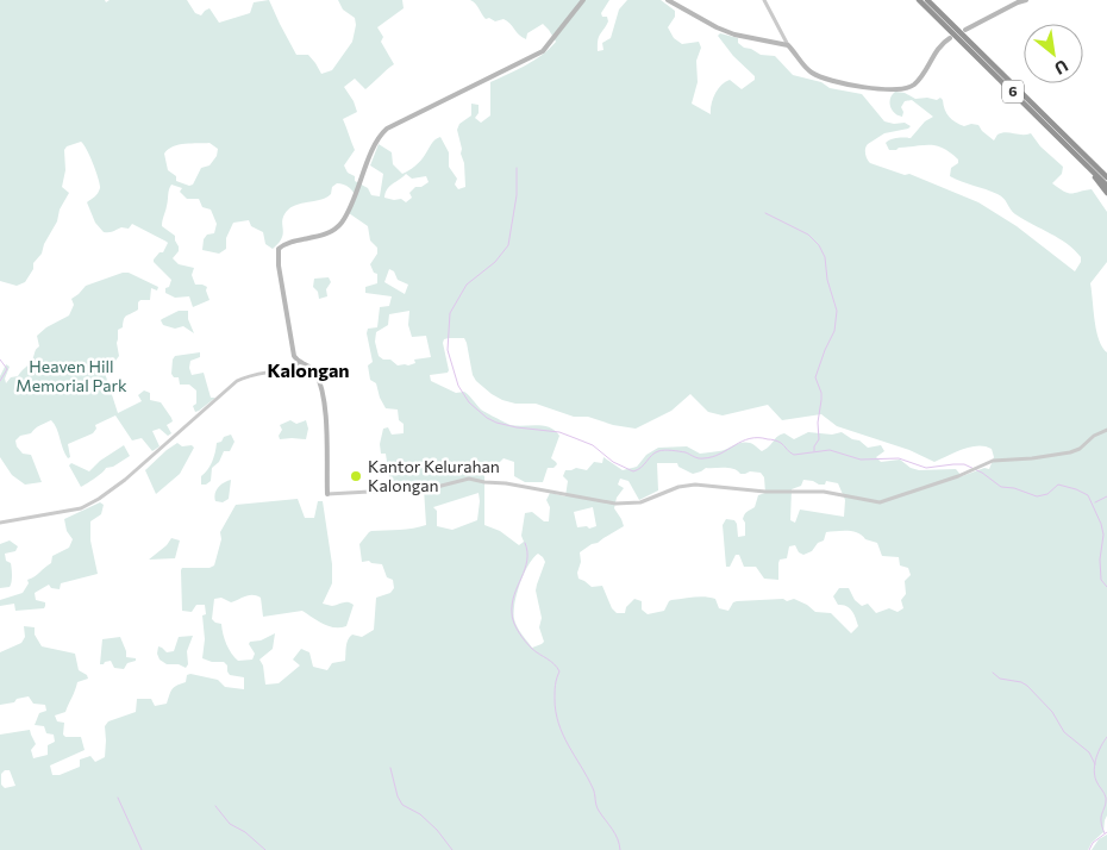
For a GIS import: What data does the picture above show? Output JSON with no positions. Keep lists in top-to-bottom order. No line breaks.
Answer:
{"streets":{"highway":["6"]},"districts":["Kalongan"],"parks":["Heaven Hill Memorial Park"],"places":["Kantor Kelurahan Kalongan"],"north":"bottom right"}
